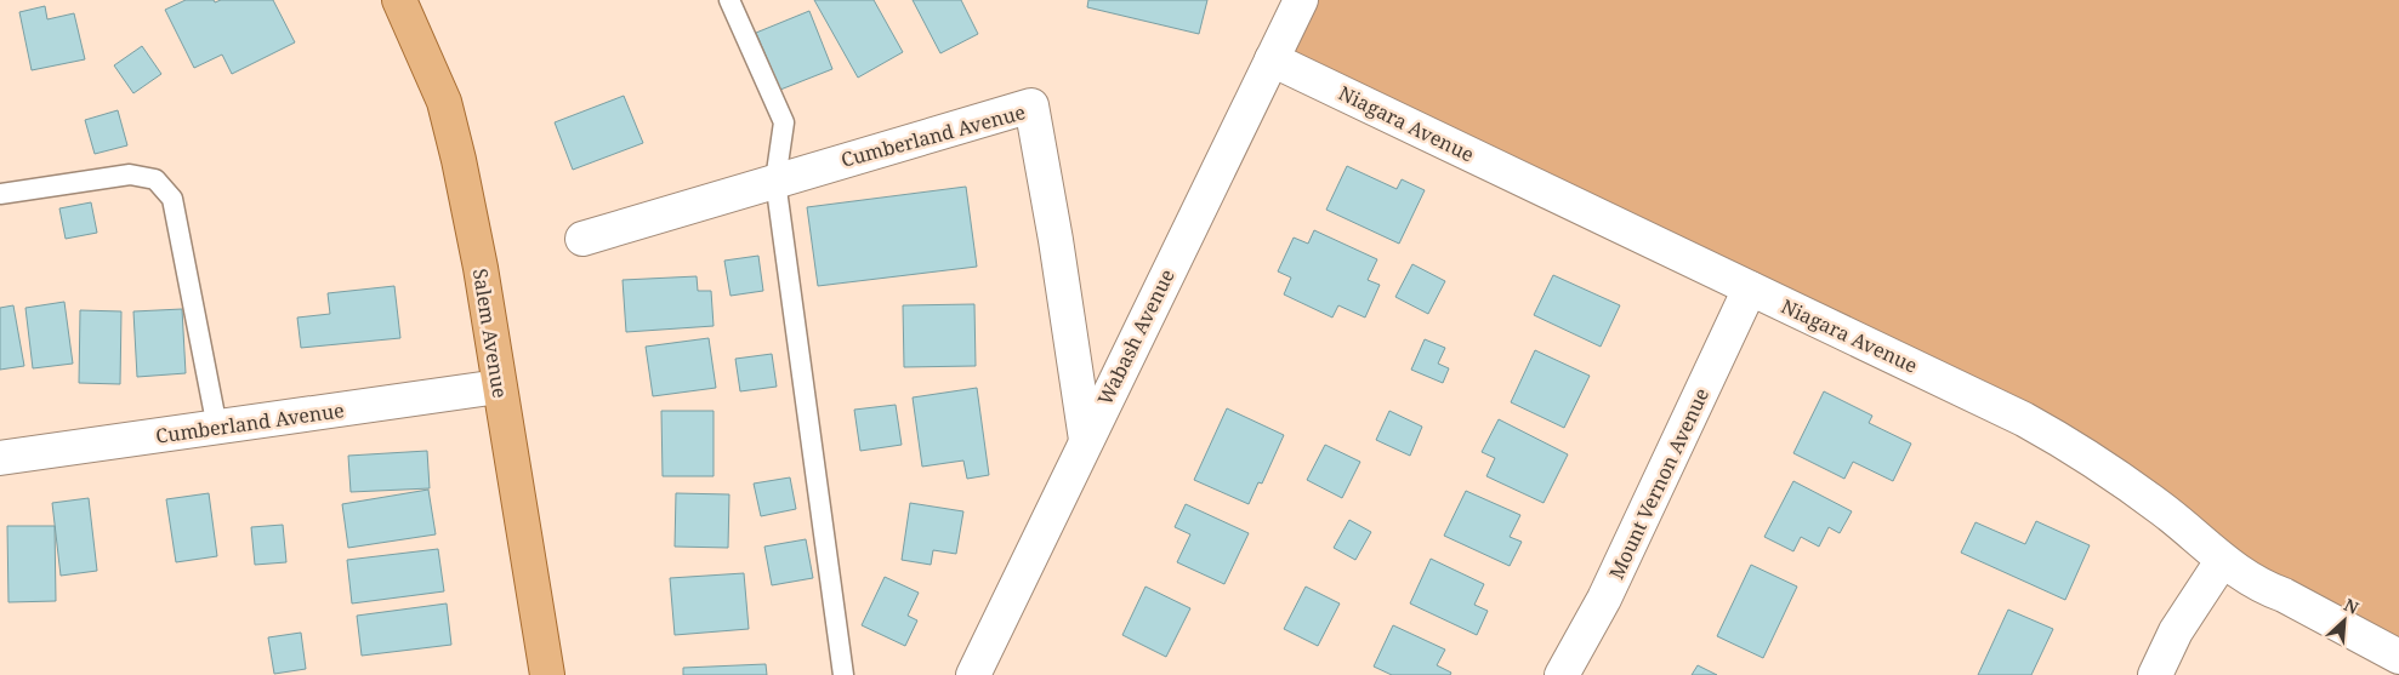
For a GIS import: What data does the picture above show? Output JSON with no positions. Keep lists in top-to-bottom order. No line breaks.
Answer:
{"streets":{"main road":["Salem Avenue"],"street":["Niagara Avenue","Cumberland Avenue","Wabash Avenue","Mount Vernon Avenue"]},"crossings":[["Niagara Avenue","Wabash Avenue"],["Niagara Avenue","Mount Vernon Avenue"],["Cumberland Avenue","Salem Avenue"],["Cumberland Avenue","Wabash Avenue"]],"north":"top right"}
